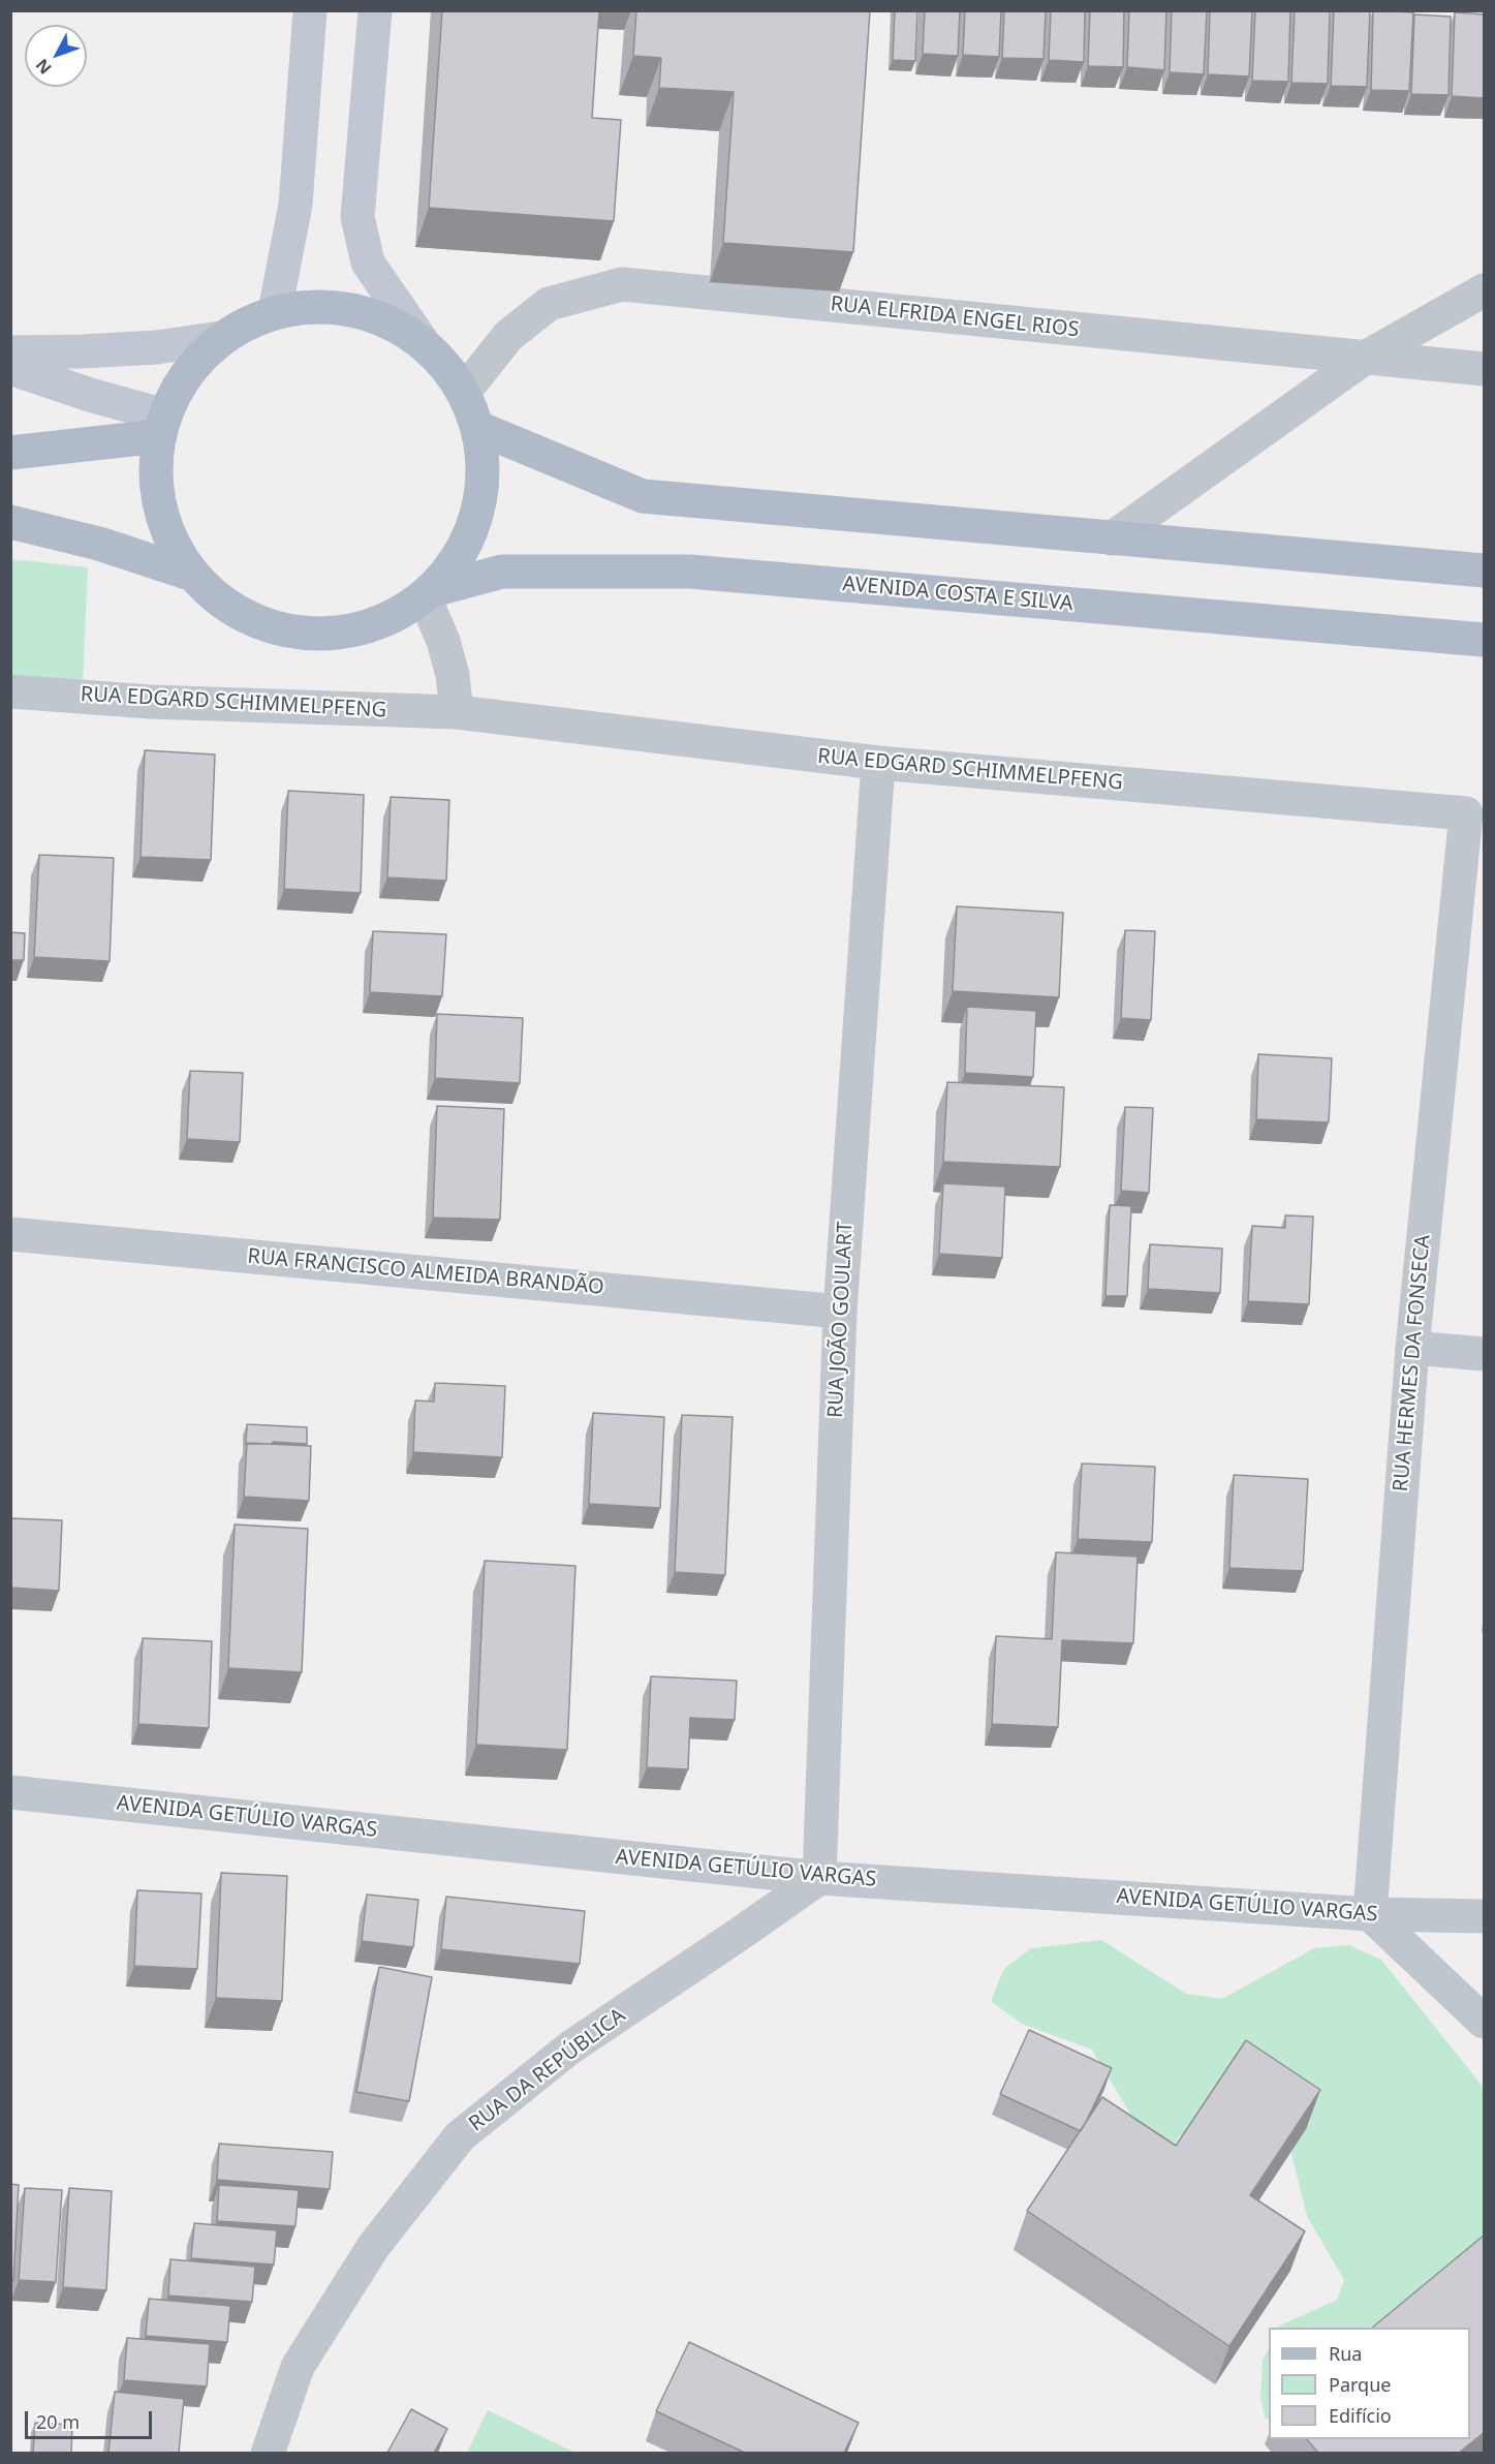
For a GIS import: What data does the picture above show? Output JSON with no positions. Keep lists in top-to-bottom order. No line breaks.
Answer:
{"streets":{"main road":["AVENIDA COSTA E SILVA"],"street":["RUA ELFRIDA ENGEL RIOS","RUA EDGARD SCHIMMELPFENG","RUA FRANCISCO ALMEIDA BRANDÃO","RUA JOÃO GOULART","RUA HERMES DA FONSECA","AVENIDA GETÚLIO VARGAS","RUA DA REPÚBLICA"]},"crossings":[["RUA ELFRIDA ENGEL RIOS","AVENIDA COSTA E SILVA"],["RUA EDGARD SCHIMMELPFENG","RUA JOÃO GOULART"],["RUA EDGARD SCHIMMELPFENG","RUA HERMES DA FONSECA"],["RUA FRANCISCO ALMEIDA BRANDÃO","RUA JOÃO GOULART"],["RUA JOÃO GOULART","AVENIDA GETÚLIO VARGAS"],["RUA JOÃO GOULART","RUA DA REPÚBLICA"],["RUA HERMES DA FONSECA","AVENIDA GETÚLIO VARGAS"],["AVENIDA GETÚLIO VARGAS","RUA DA REPÚBLICA"]],"legend":["Rua","Parque","Edifício"],"scale_bar":"20 m","north":"bottom left"}
